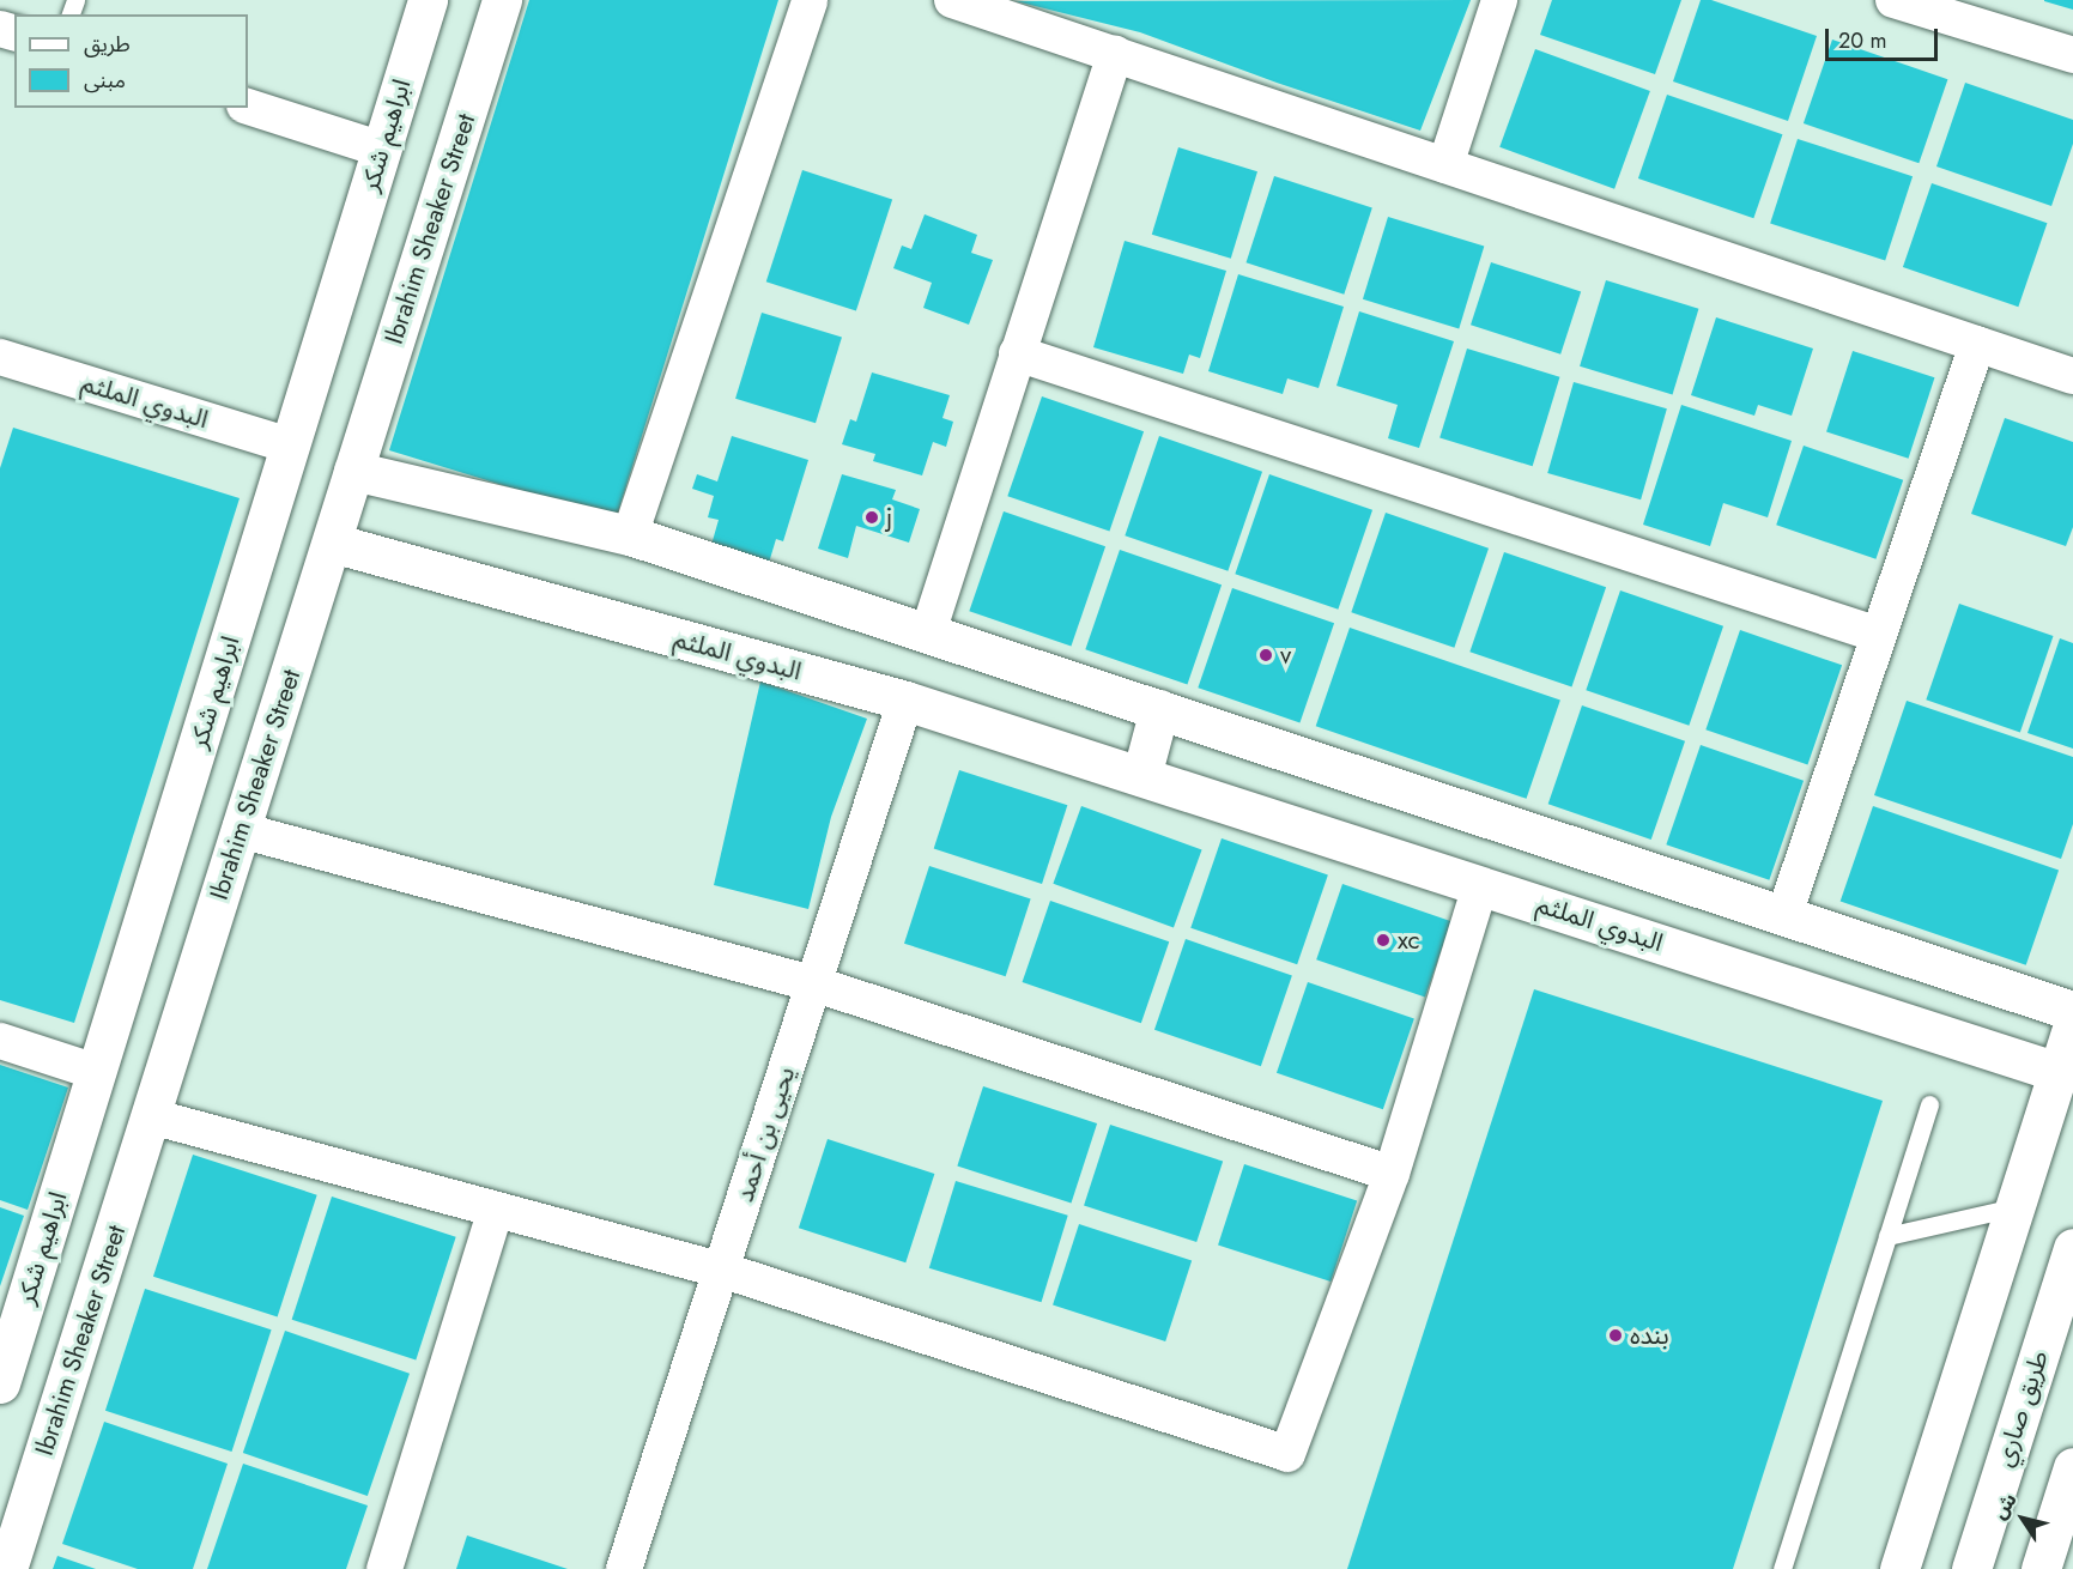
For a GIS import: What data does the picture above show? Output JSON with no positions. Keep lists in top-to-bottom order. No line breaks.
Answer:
{"streets":{"street":["ابراهيم شكر","Ibrahim Sheaker Street","البدوي الملثم","يحيى بن أحمد","طريق صاري"]},"crossings":[["ابراهيم شكر","البدوي الملثم"],["Ibrahim Sheaker Street","البدوي الملثم"],["البدوي الملثم","يحيى بن أحمد"]],"places":["j","v","xc","بنده"],"legend":["طريق","مبنى"],"scale_bar":"20 m","north":"top left"}
